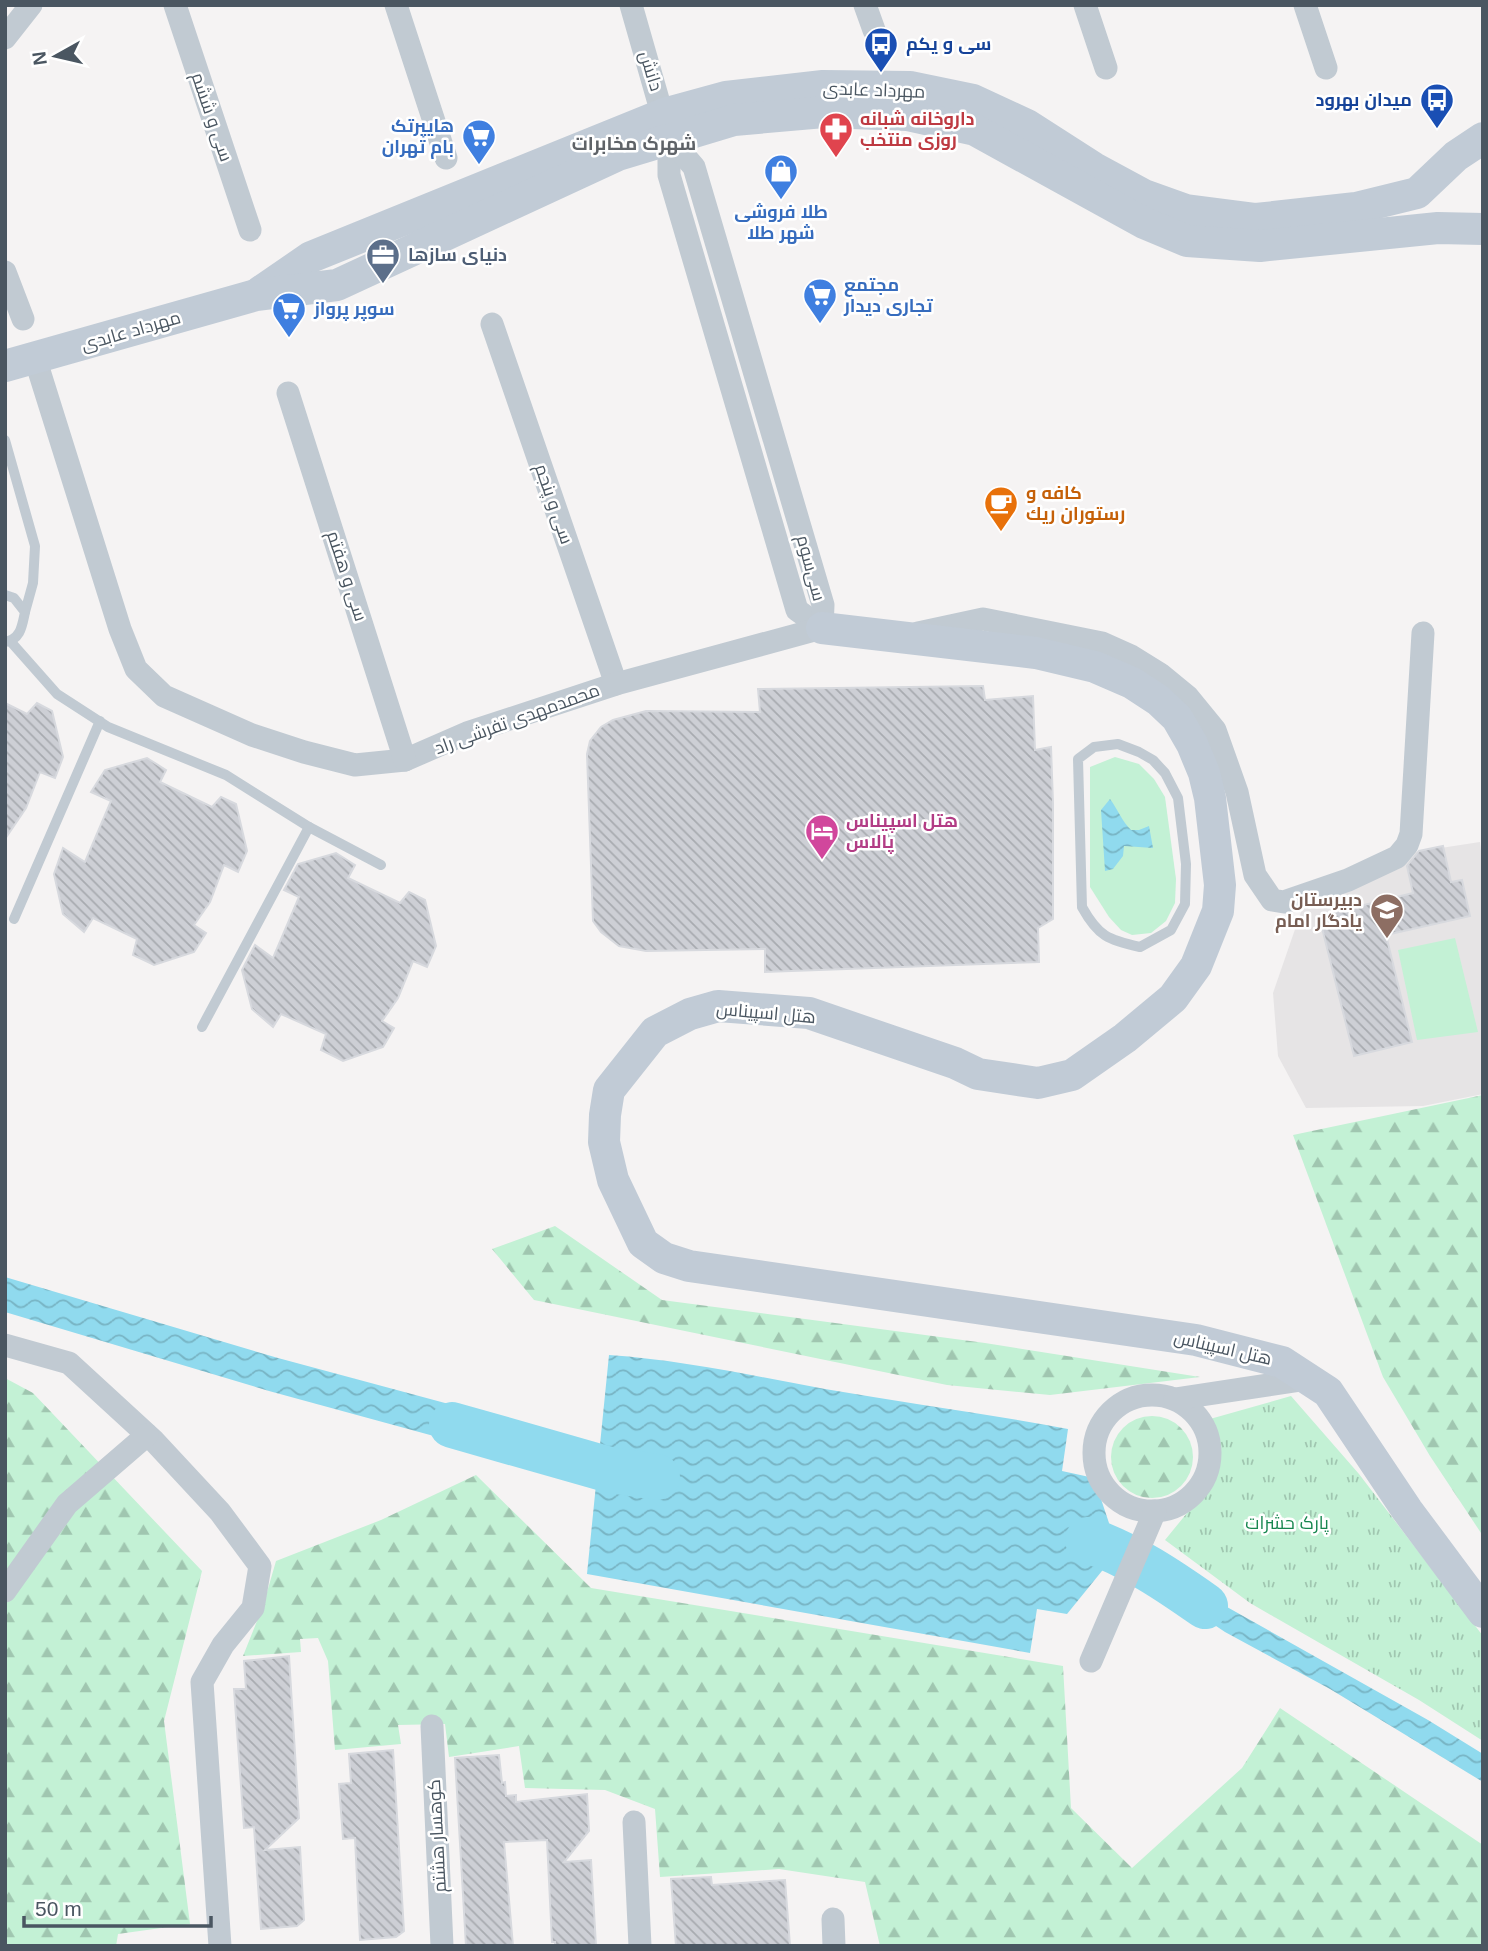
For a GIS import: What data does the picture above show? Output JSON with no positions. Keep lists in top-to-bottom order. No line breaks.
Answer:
{"streets":{"street":["دانش","مهرداد عابدی","سی و ششم","سی و پنجم","سی‌سوم","سی و هفتم","محمدمهدی تفرشی راد","هتل اسپیناس","کوهسار هشتم"]},"crossings":[["دانش","مهرداد عابدی"],["دانش","سی‌سوم"],["مهرداد عابدی","سی‌سوم"],["مهرداد عابدی","محمدمهدی تفرشی راد"],["سی و پنجم","محمدمهدی تفرشی راد"],["سی‌سوم","محمدمهدی تفرشی راد"],["سی‌سوم","هتل اسپیناس"],["سی و هفتم","محمدمهدی تفرشی راد"],["محمدمهدی تفرشی راد","هتل اسپیناس"]],"districts":["شهرک مخابرات"],"parks":["پارک حشرات"],"places":{"bus stop":["سی و یکم","میدان بهرود"],"pharmacy":["داروخانه شبانه روزی منتخب"],"supermarket":["هایپرتک بام تهران","مجتمع تجاری دیدار","سوپر پرواز"],"shop":["طلا فروشی شهر طلا"],"office":["دنیای سازها"],"cafe":["كافه و رستوران ريك"],"hotel":["هتل اسپیناس پالاس"],"school or university":["دبیرستان یادگار امام"]},"scale_bar":"50 m","north":"left"}
